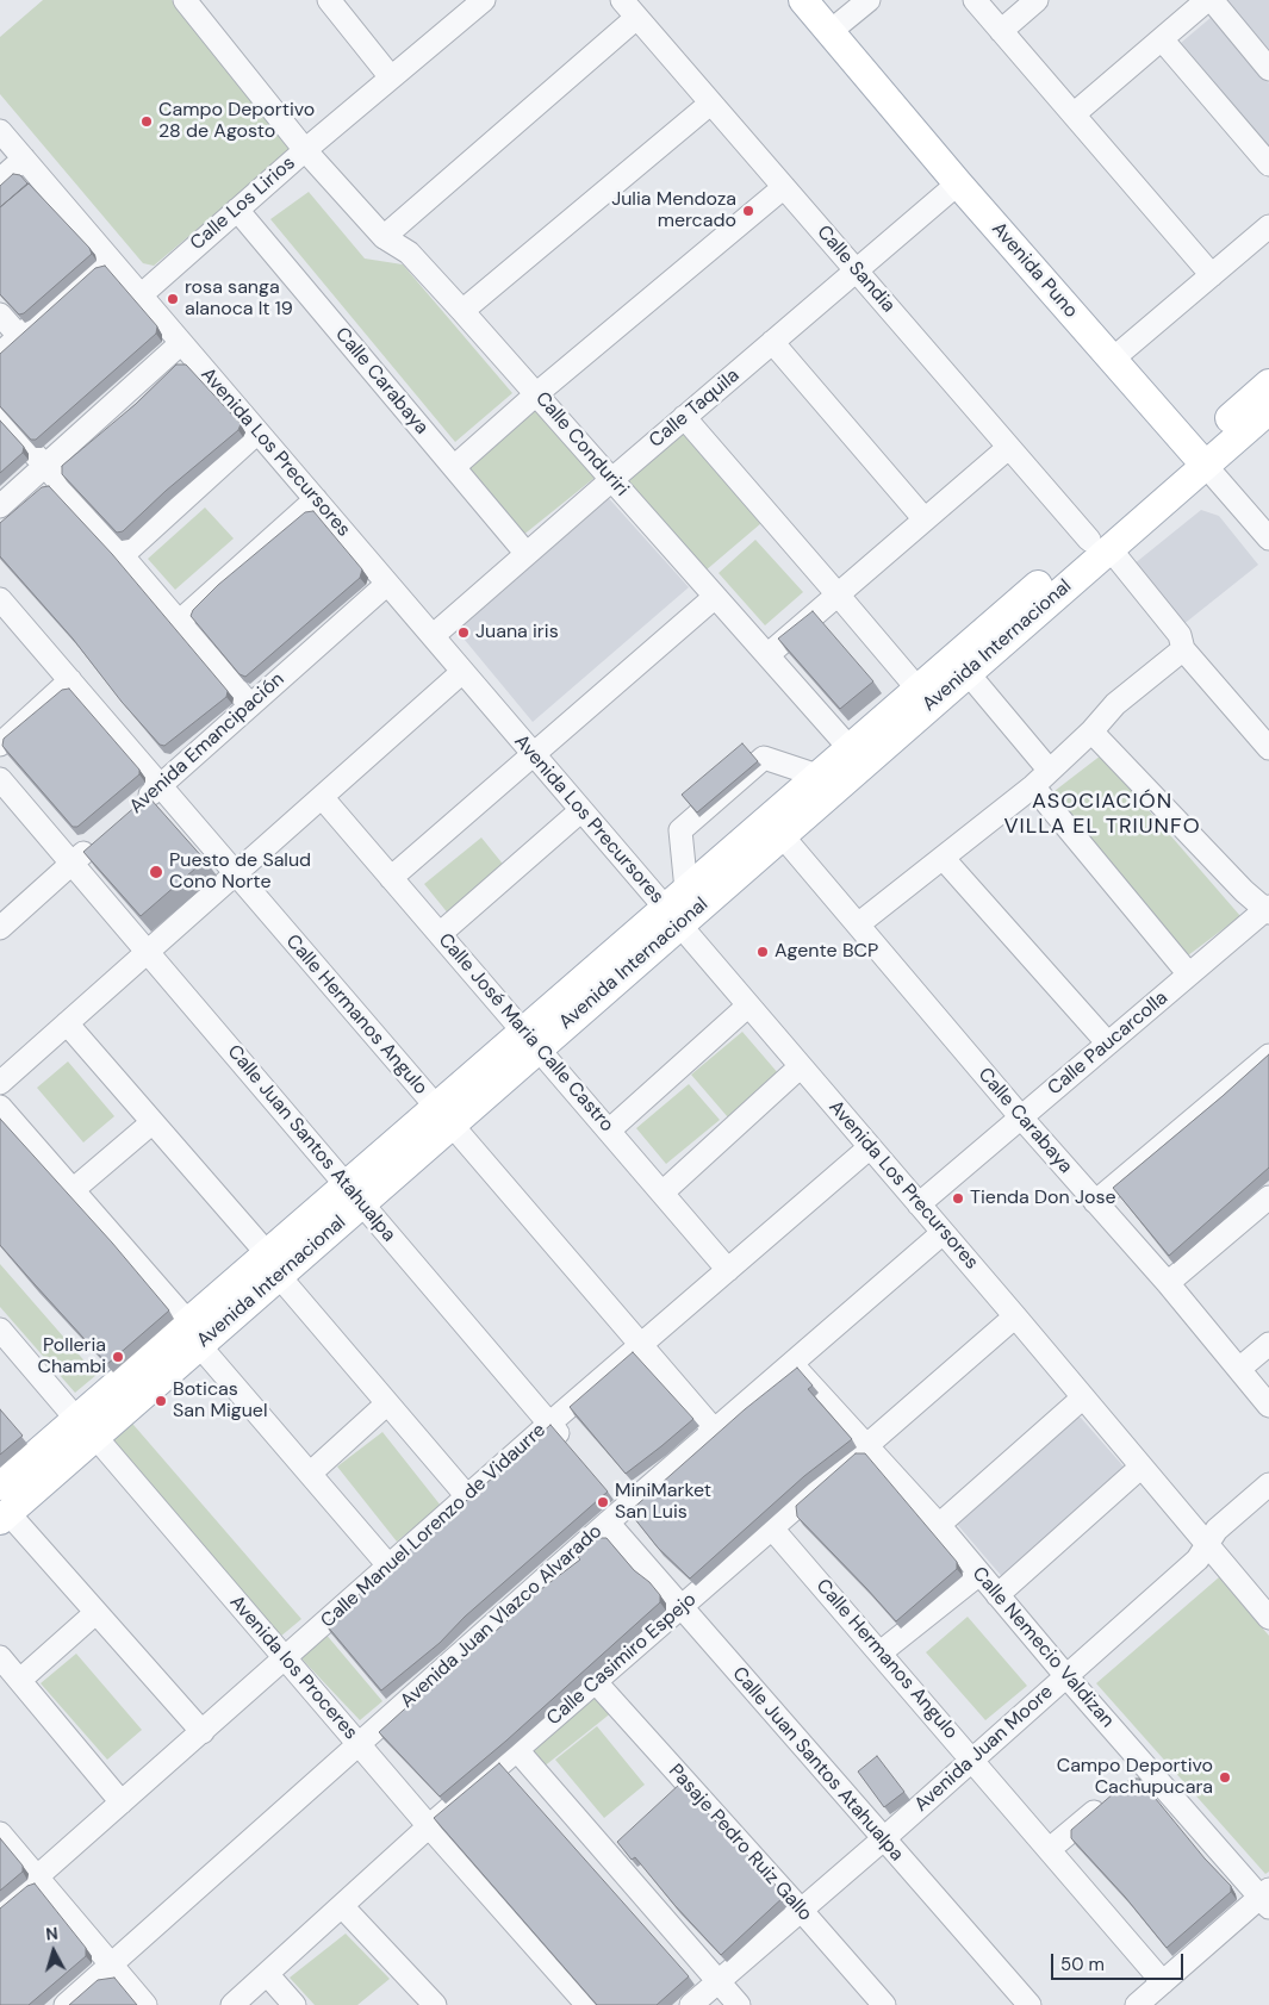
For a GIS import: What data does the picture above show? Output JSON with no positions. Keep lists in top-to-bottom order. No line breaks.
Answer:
{"streets":{"main road":["Avenida Puno","Avenida Internacional"],"street":["Calle Los Lirios","Calle Sandia","Calle Carabaya","Calle Taquila","Calle Conduriri","Avenida Los Precursores","Avenida Emancipación","Calle Hermanos Angulo","Calle José Maria Calle Castro","Calle Paucarcolla","Calle Juan Santos Atahualpa","Calle Manuel Lorenzo de Vidaurre","Avenida Juan Vlazco Alvarado","Calle Nemecio Valdizan","Calle Casimiro Espejo","Avenida los Proceres","Avenida Juan Moore","Pasaje Pedro Ruiz Gallo"]},"crossings":[["Calle Los Lirios","Calle Carabaya"],["Calle Los Lirios","Calle Conduriri"],["Calle Los Lirios","Avenida Los Precursores"],["Calle Sandia","Calle Taquila"],["Calle Sandia","Avenida Internacional"],["Avenida Puno","Calle Taquila"],["Avenida Puno","Avenida Internacional"],["Calle Carabaya","Calle Taquila"],["Calle Carabaya","Avenida Internacional"],["Calle Carabaya","Calle Paucarcolla"],["Calle Taquila","Calle Conduriri"],["Calle Taquila","Avenida Los Precursores"],["Calle Conduriri","Avenida Internacional"],["Avenida Los Precursores","Avenida Internacional"],["Avenida Los Precursores","Avenida Emancipación"],["Avenida Los Precursores","Calle Paucarcolla"],["Avenida Los Precursores","Calle Manuel Lorenzo de Vidaurre"],["Avenida Los Precursores","Avenida Juan Vlazco Alvarado"],["Avenida Los Precursores","Calle Casimiro Espejo"],["Avenida Los Precursores","Avenida Juan Moore"],["Avenida Internacional","Calle Hermanos Angulo"],["Avenida Internacional","Calle José Maria Calle Castro"],["Avenida Internacional","Calle Juan Santos Atahualpa"],["Avenida Internacional","Avenida los Proceres"],["Avenida Emancipación","Calle Hermanos Angulo"],["Calle Hermanos Angulo","Calle Manuel Lorenzo de Vidaurre"],["Calle Hermanos Angulo","Avenida Juan Vlazco Alvarado"],["Calle Hermanos Angulo","Calle Casimiro Espejo"],["Calle Hermanos Angulo","Avenida Juan Moore"],["Calle José Maria Calle Castro","Calle Manuel Lorenzo de Vidaurre"],["Calle Juan Santos Atahualpa","Calle Manuel Lorenzo de Vidaurre"],["Calle Juan Santos Atahualpa","Avenida Juan Vlazco Alvarado"],["Calle Juan Santos Atahualpa","Calle Casimiro Espejo"],["Calle Juan Santos Atahualpa","Avenida Juan Moore"],["Calle Manuel Lorenzo de Vidaurre","Avenida los Proceres"],["Avenida Juan Vlazco Alvarado","Calle Nemecio Valdizan"],["Avenida Juan Vlazco Alvarado","Avenida los Proceres"],["Calle Nemecio Valdizan","Calle Casimiro Espejo"],["Calle Nemecio Valdizan","Avenida Juan Moore"],["Calle Casimiro Espejo","Avenida los Proceres"],["Calle Casimiro Espejo","Pasaje Pedro Ruiz Gallo"],["Avenida Juan Moore","Pasaje Pedro Ruiz Gallo"]],"districts":["ASOCIACIÓN VILLA EL TRIUNFO"],"places":["Campo Deportivo 28 de Agosto","Julia Mendoza mercado","rosa sanga alanoca lt 19","Juana iris","Puesto de Salud Cono Norte","Agente BCP","Tienda Don Jose","Polleria Chambi","Boticas San Miguel","MiniMarket San Luis","Campo Deportivo Cachupucara"],"scale_bar":"50 m","north":"top"}
